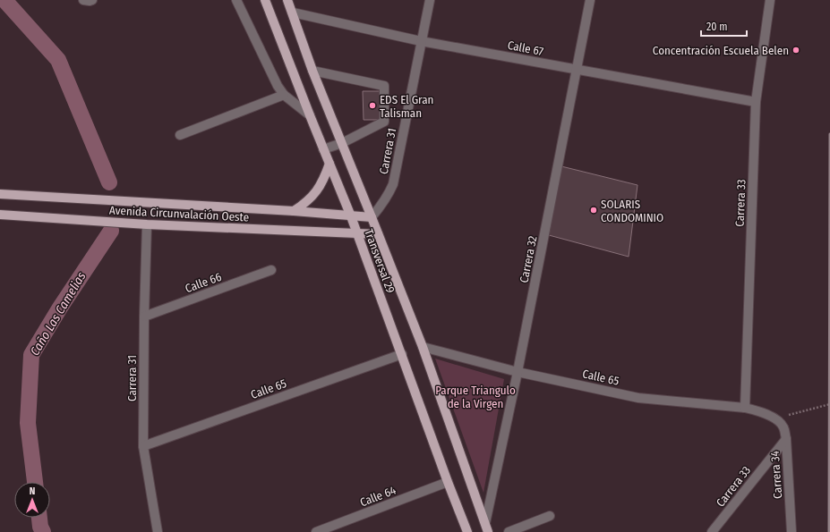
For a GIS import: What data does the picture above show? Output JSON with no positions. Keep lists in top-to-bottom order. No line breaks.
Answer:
{"streets":{"main road":["Avenida Circunvalación Oeste","Transversal 29"],"street":["Calle 67","Carrera 31","Carrera 33","Carrera 32","Calle 66","Calle 65","Carrera 34","Calle 64"]},"crossings":[["Calle 67","Carrera 31"],["Calle 67","Carrera 33"],["Calle 67","Carrera 32"],["Calle 67","Transversal 29"],["Carrera 31","Avenida Circunvalación Oeste"],["Carrera 31","Transversal 29"],["Carrera 31","Calle 66"],["Carrera 31","Calle 65"],["Carrera 33","Calle 65"],["Carrera 33","Carrera 34"],["Avenida Circunvalación Oeste","Transversal 29"],["Carrera 32","Transversal 29"],["Carrera 32","Calle 65"],["Transversal 29","Calle 65"],["Transversal 29","Calle 64"],["Calle 65","Carrera 34"]],"water":["Caño Las Camelias"],"parks":["Parque Triangulo de la Virgen"],"places":["Concentración Escuela Belen","EDS El Gran Talisman","SOLARIS CONDOMINIO"],"scale_bar":"20 m","north":"top"}
